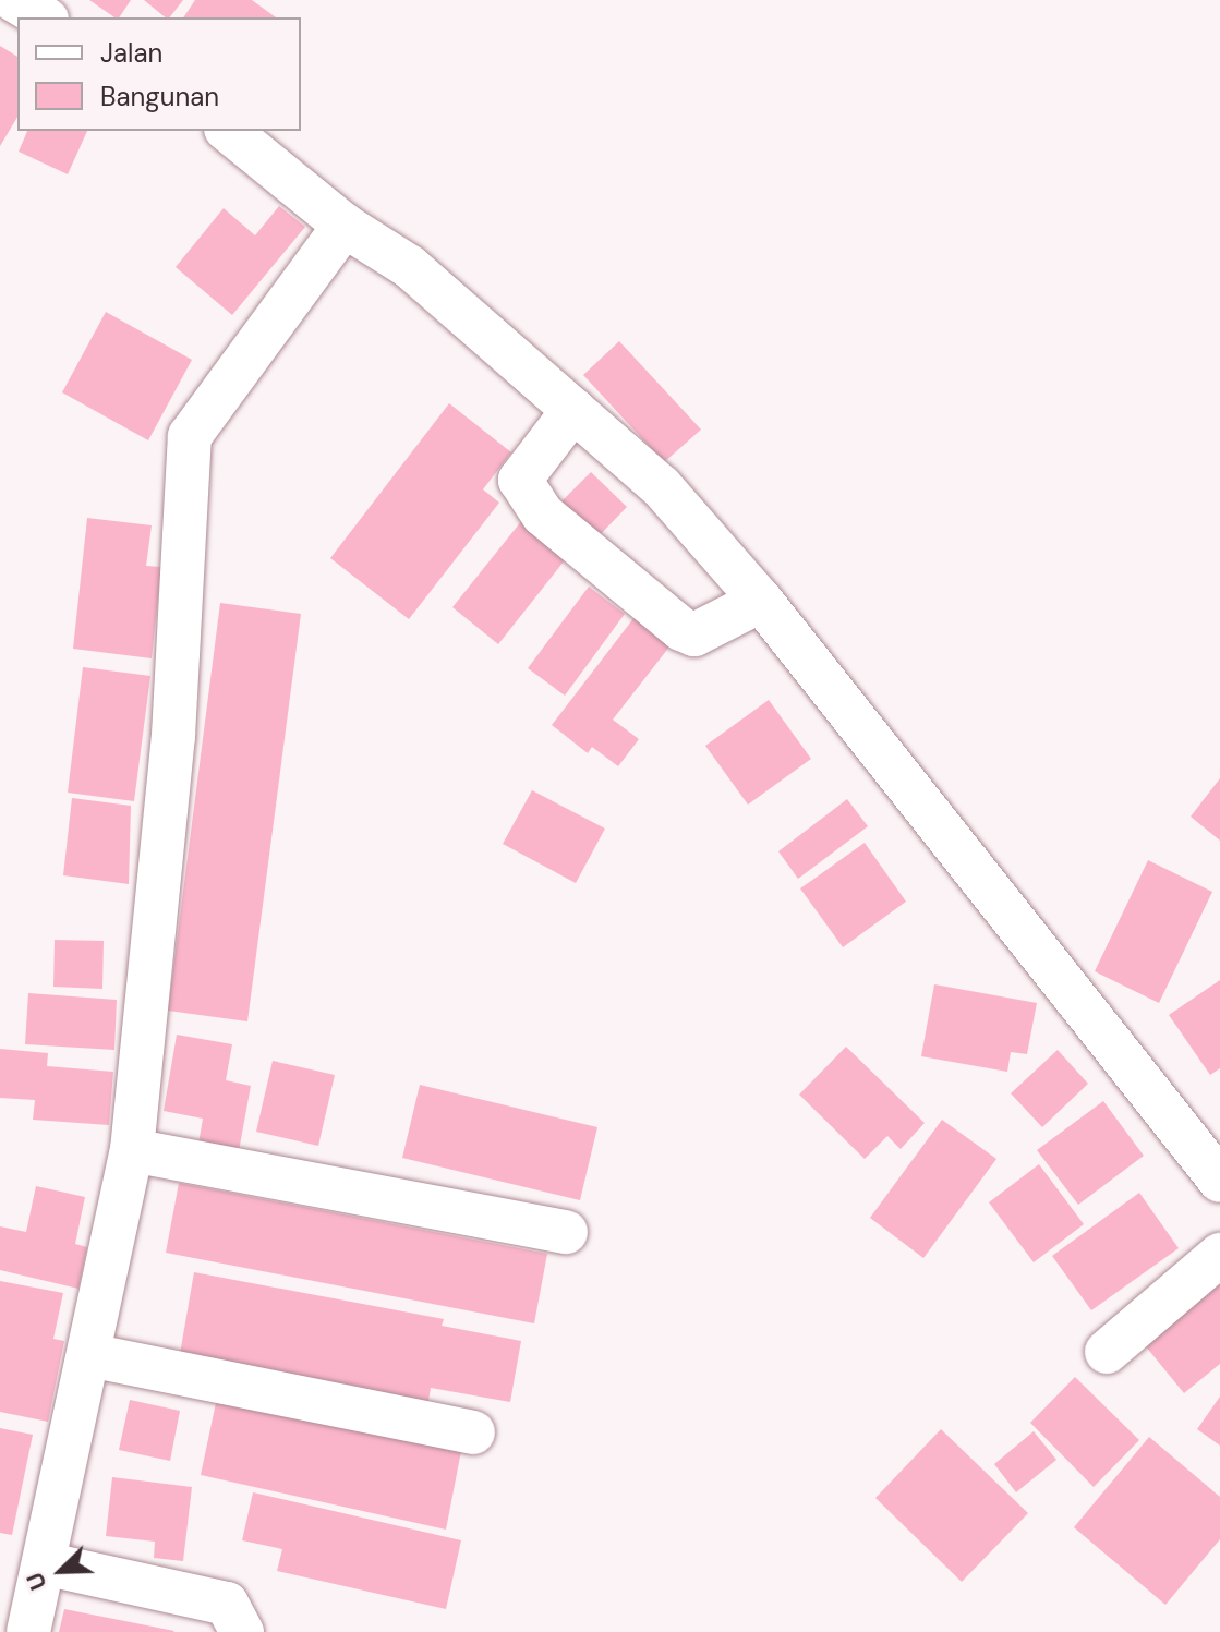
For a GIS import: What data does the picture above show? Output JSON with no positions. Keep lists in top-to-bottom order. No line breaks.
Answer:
{"legend":["Jalan","Bangunan"],"north":"bottom left"}
